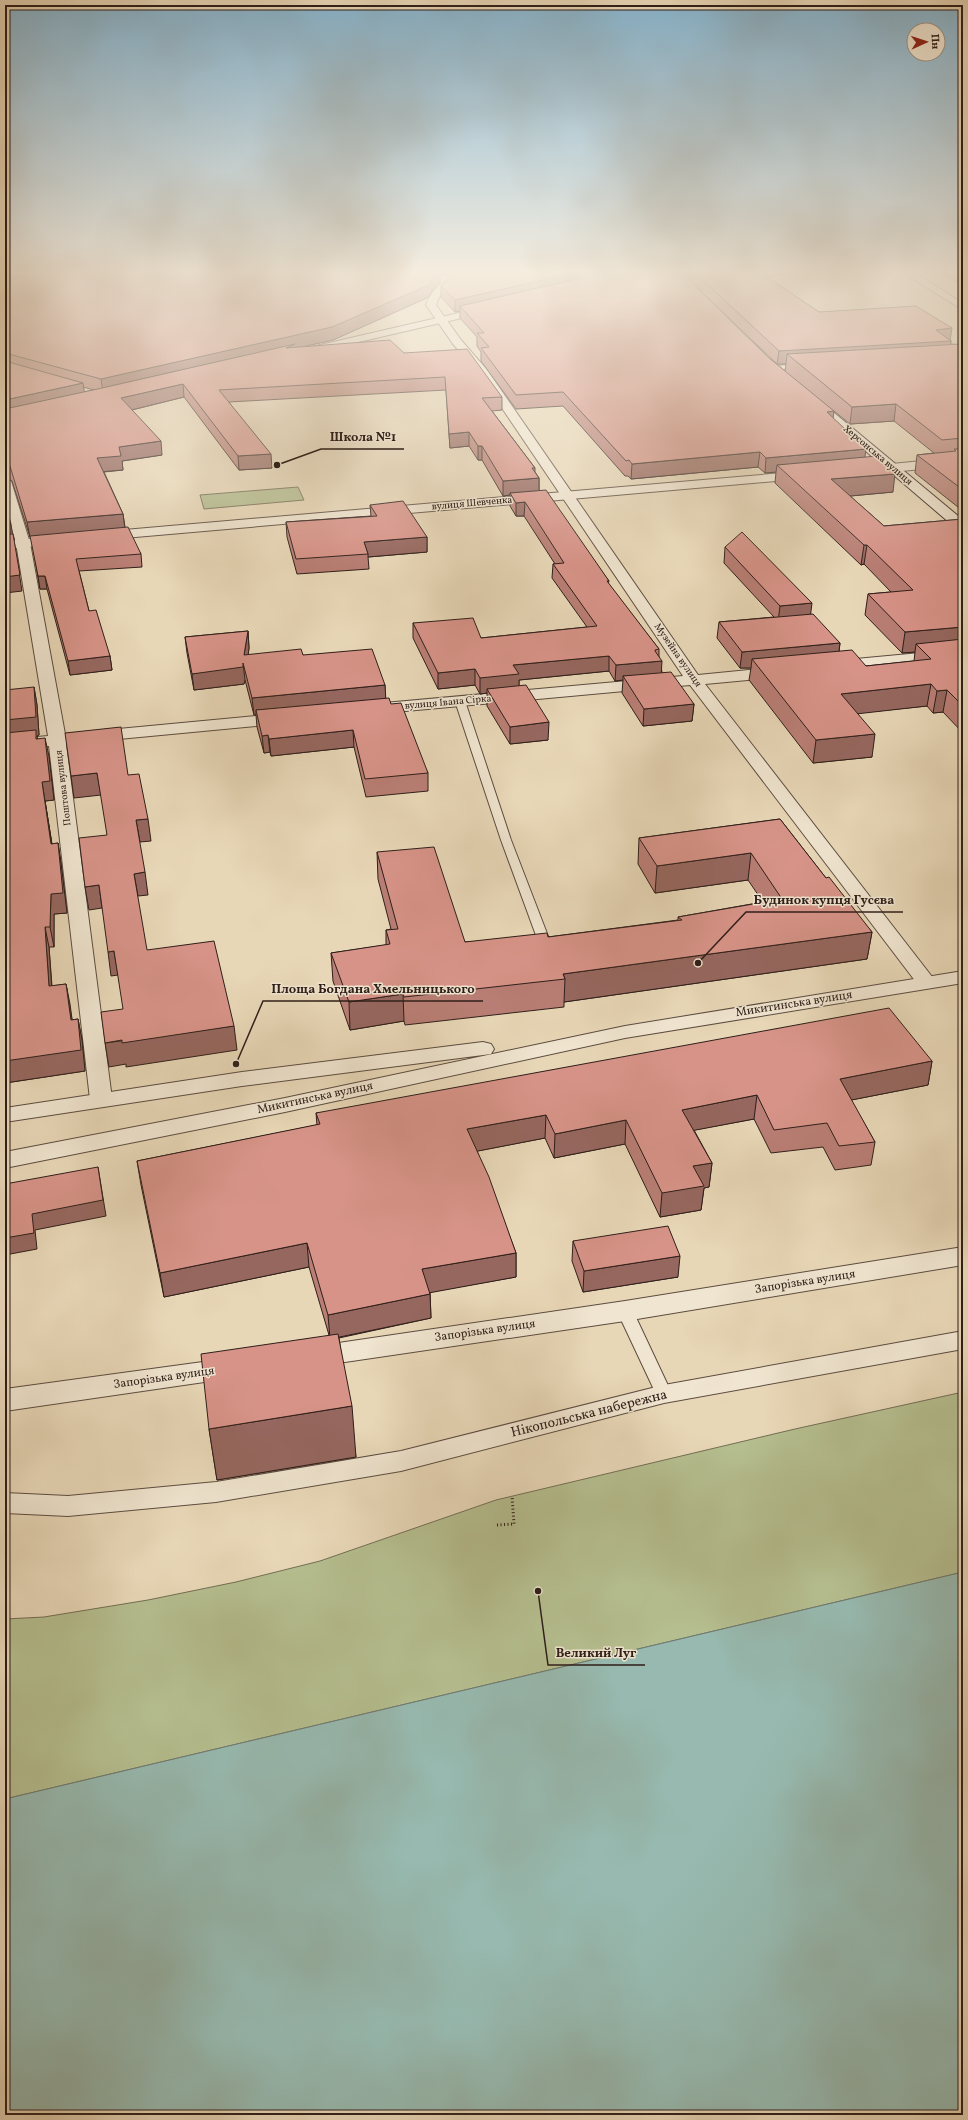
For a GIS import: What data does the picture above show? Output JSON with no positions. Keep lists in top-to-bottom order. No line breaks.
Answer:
{"streets":{"street":["Херсонська вулиця","вулиця Шевченка","Музейна вулиця","вулиця Івана Сірка","Поштова вулиця","Микитинська вулиця","Запорізька вулиця","Нікопольська набережна"]},"crossings":[["вулиця Шевченка","Музейна вулиця"],["Музейна вулиця","вулиця Івана Сірка"],["Музейна вулиця","Микитинська вулиця"],["Поштова вулиця","Микитинська вулиця"]],"places":["Школа №1","Будинок купця Гусєва","Площа Богдана Хмельницького","Великий Луг"],"north":"right"}
